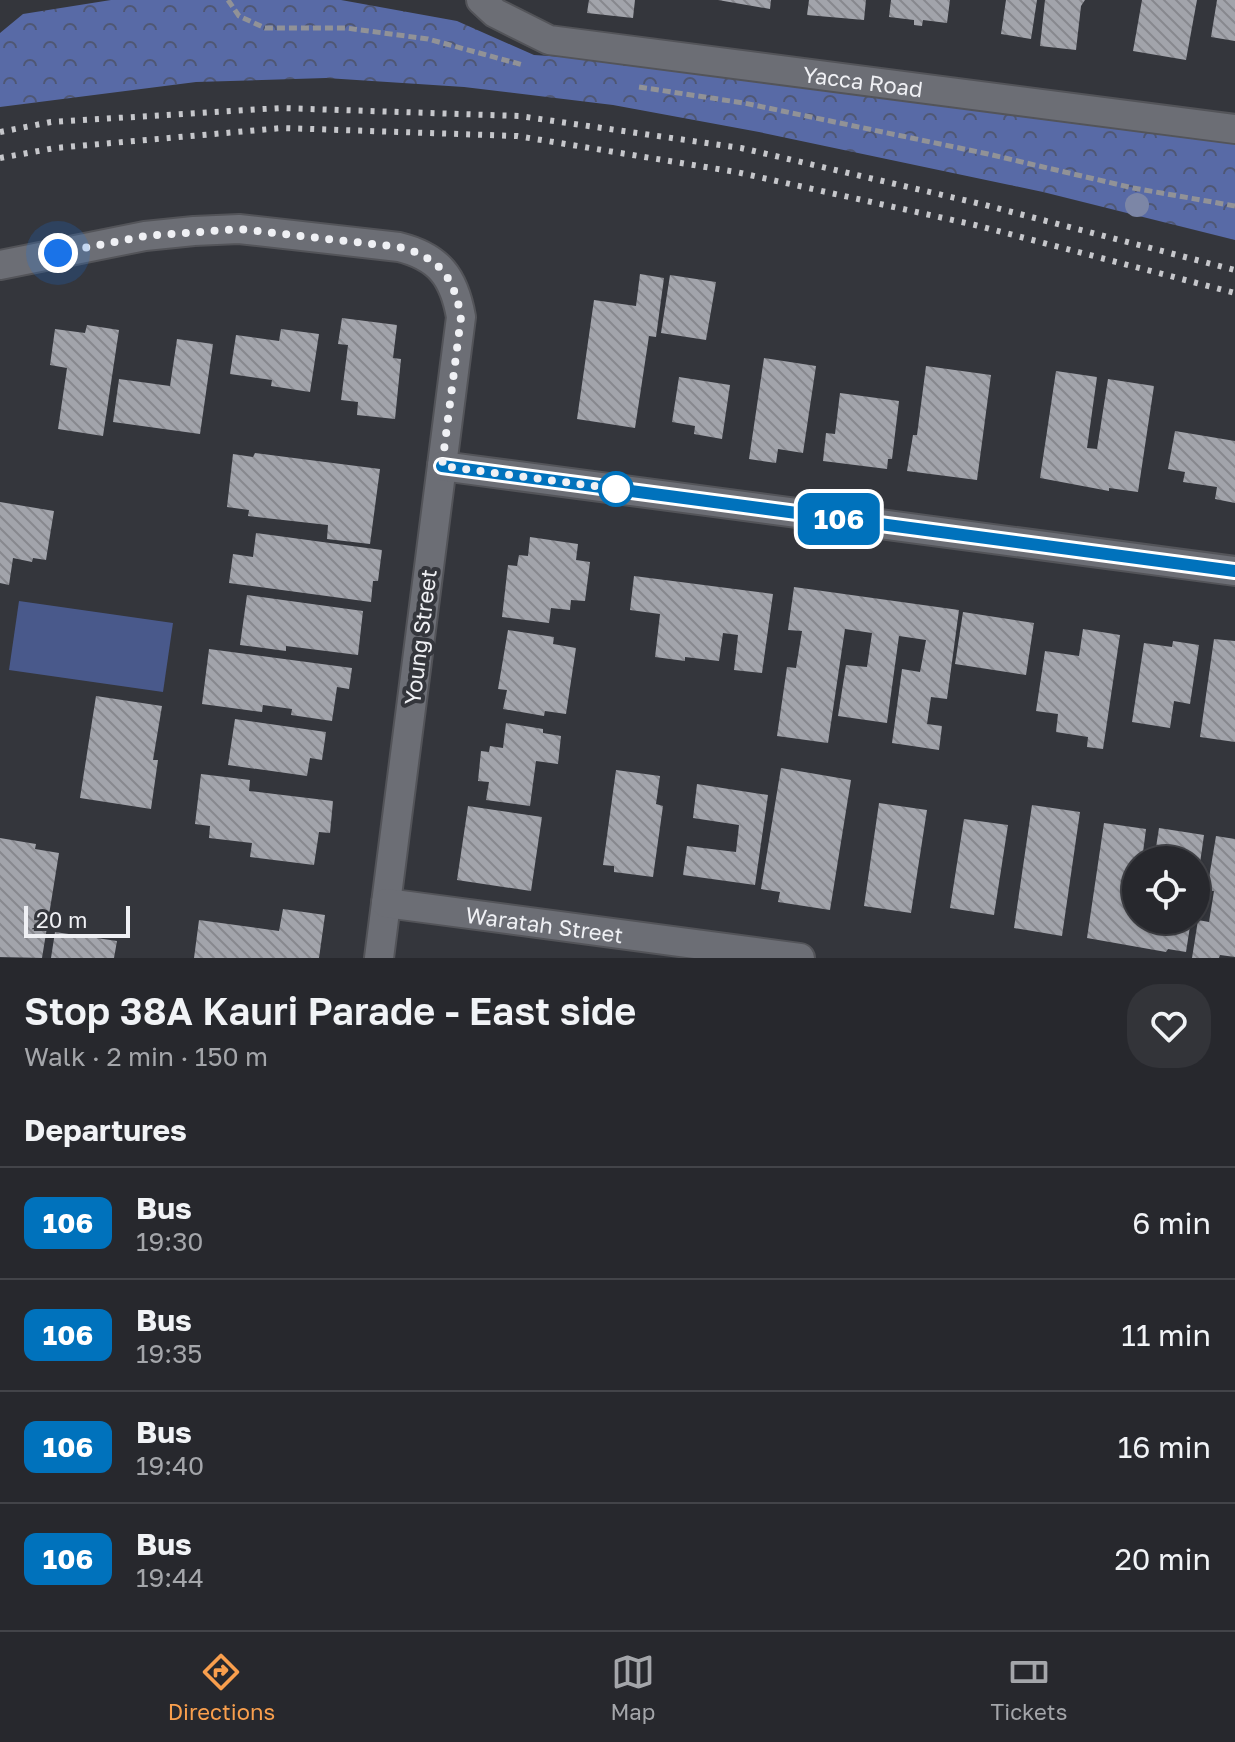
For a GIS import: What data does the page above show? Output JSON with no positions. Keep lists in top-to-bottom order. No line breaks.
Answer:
{"streets":{"street":["Yacca Road","Young Street","Waratah Street"]},"crossings":[["Young Street","Waratah Street"]],"lines":["bus line 106"],"scale_bar":"20 m","page":{"on_map":"106","scale":"20 m","heading":[["Stop 38A Kauri Parade - East side","Walk · 2 min · 150 m"],"Departures"],"list":[{"mark":"106","name":"Bus","note":"19:30","value":"6 min"},{"mark":"106","name":"Bus","note":"19:35","value":"11 min"},{"mark":"106","name":"Bus","note":"19:40","value":"16 min"},{"mark":"106","name":"Bus","note":"19:44","value":"20 min"}],"tabs":["Directions","Map","Tickets"]}}
